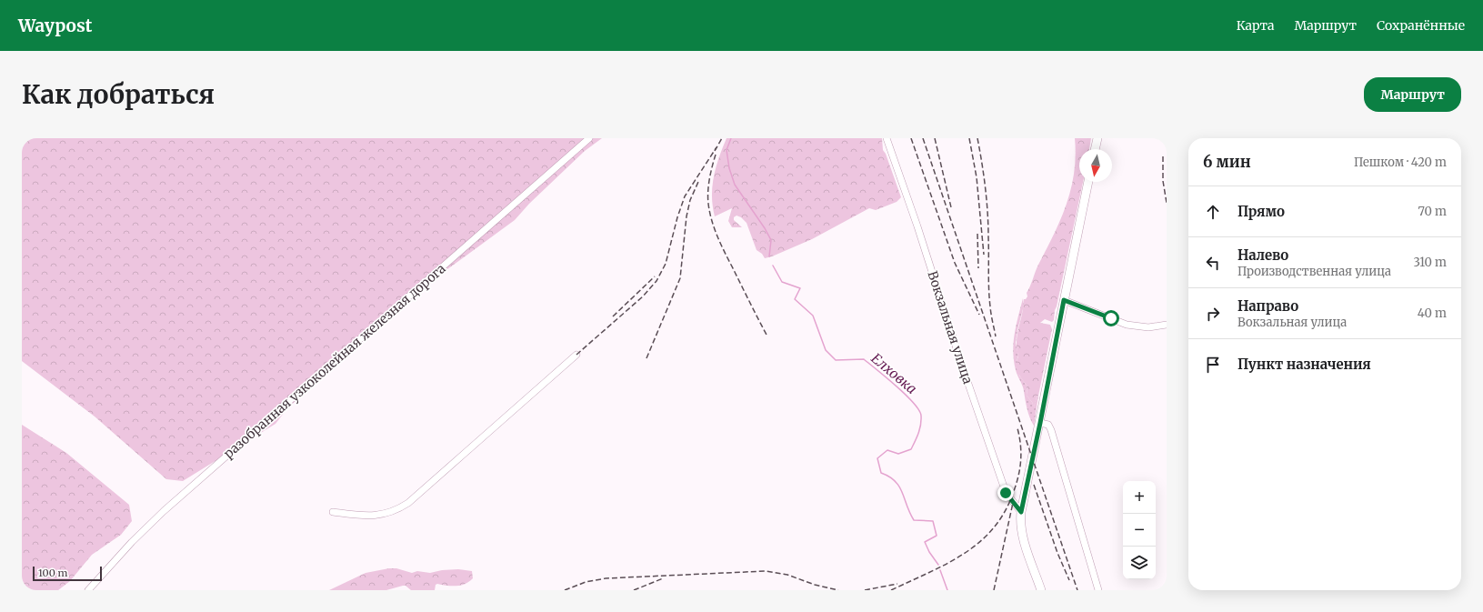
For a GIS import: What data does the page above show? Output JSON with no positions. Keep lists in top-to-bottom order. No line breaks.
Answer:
{"streets":{"street":["Вокзальная улица","разобранная узкоколейная железная дорога"]},"water":["Елховка"],"scale_bar":"100 m","north":"bottom","page":{"header":"Waypost","nav":["Карта","Маршрут","Сохранённые"],"buttons":"Маршрут","title":"Как добраться","heading":["6 мин","Пешком · 420 m"],"list":[["Прямо","70 m"],["Налево","Производственная улица","310 m"],["Направо","Вокзальная улица","40 m"],"Пункт назначения"],"map_buttons":["+","−"],"scale":"100 m"}}
